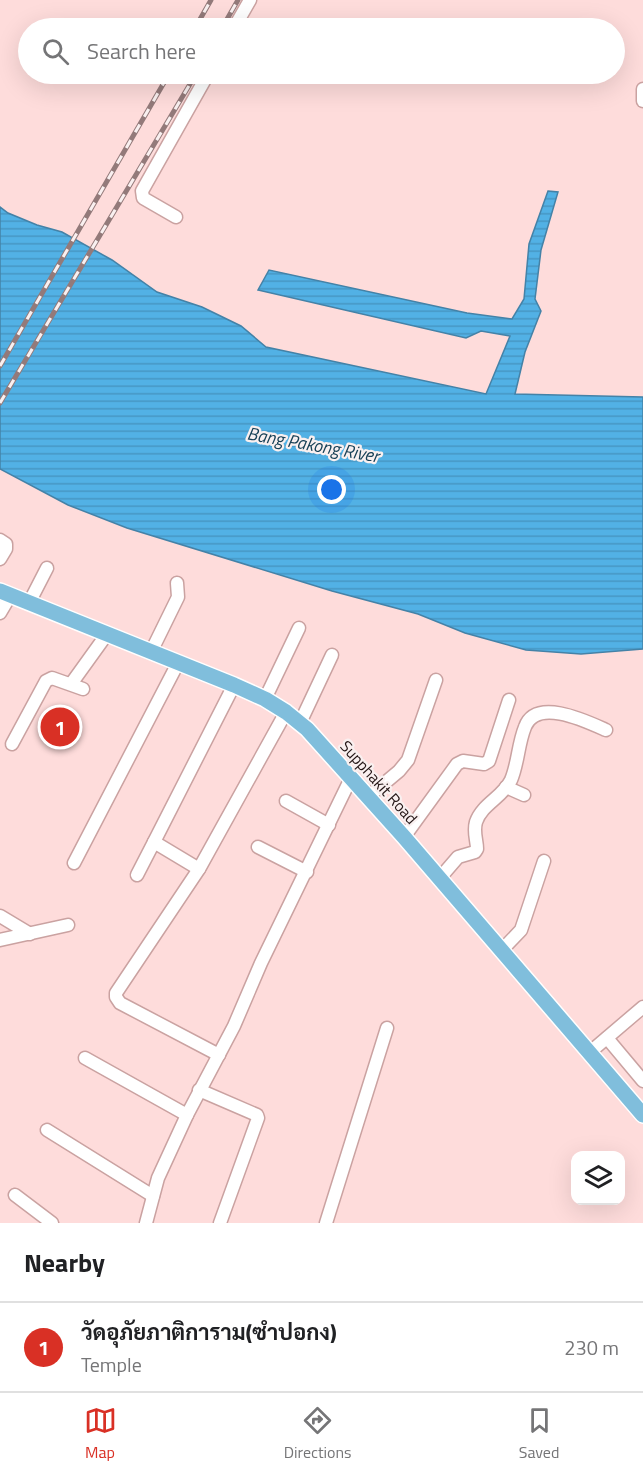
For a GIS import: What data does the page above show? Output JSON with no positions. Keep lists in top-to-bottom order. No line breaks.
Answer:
{"streets":{"main road":["Supphakit Road"]},"water":["Bang Pakong River"],"page":{"search":"Search here","pins":"1","heading":"Nearby","list":[{"mark":"1","name":"วัดอุภัยภาติการาม(ซำปอกง)","note":"Temple","value":"230 m"}],"nav":["Map","Directions","Saved"]}}
